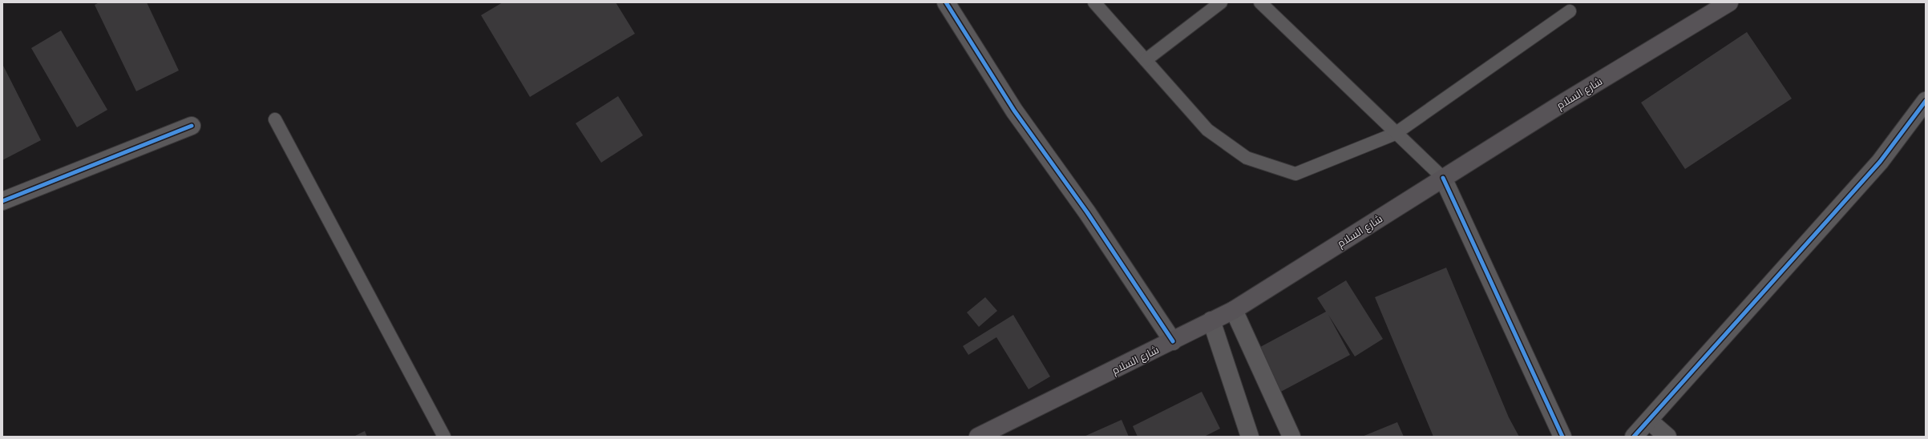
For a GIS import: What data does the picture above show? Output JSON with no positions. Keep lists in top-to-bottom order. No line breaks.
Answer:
{"streets":{"main road":["شارع السلام"]}}
